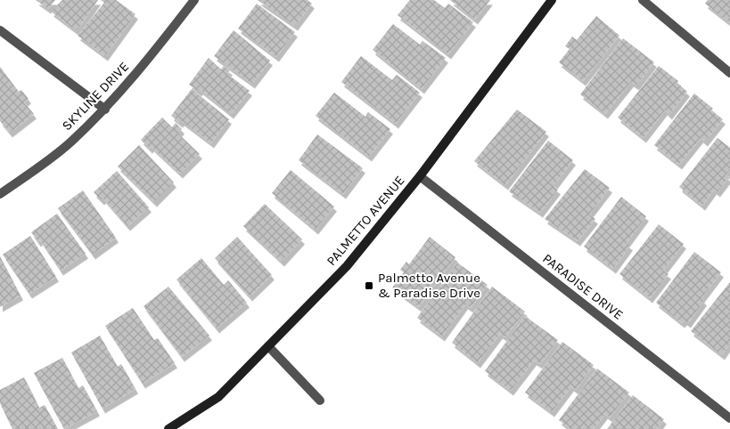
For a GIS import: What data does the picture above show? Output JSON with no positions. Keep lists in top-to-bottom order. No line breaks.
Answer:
{"streets":{"street":["SKYLINE DRIVE","PALMETTO AVENUE","PARADISE DRIVE"]},"crossings":[["PALMETTO AVENUE","PARADISE DRIVE"]],"places":{"transit":["Palmetto Avenue & Paradise Drive"]}}
